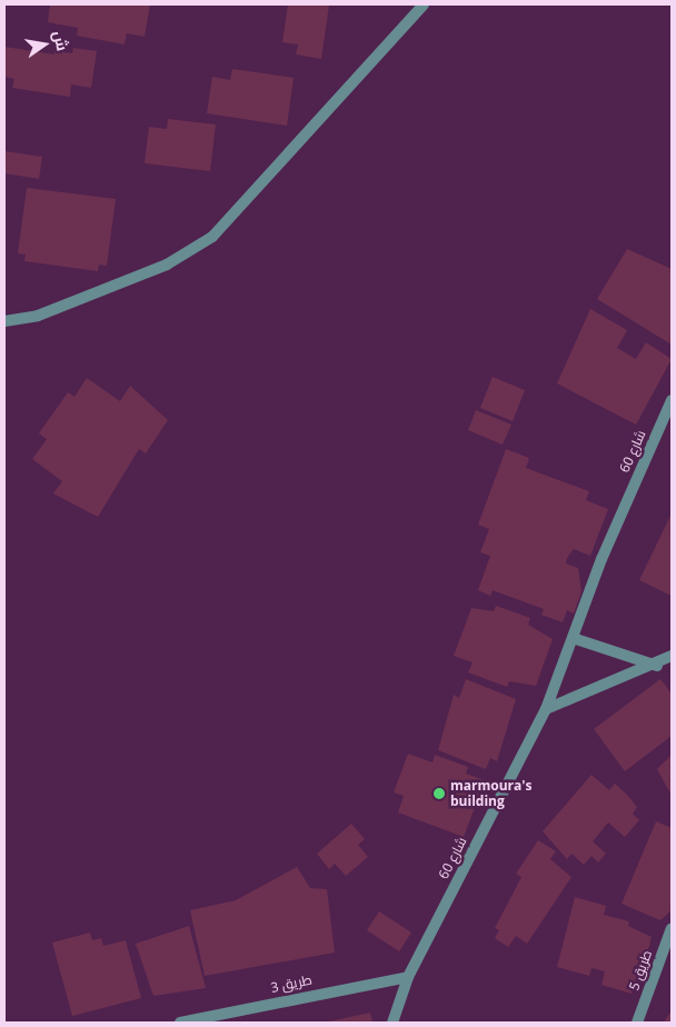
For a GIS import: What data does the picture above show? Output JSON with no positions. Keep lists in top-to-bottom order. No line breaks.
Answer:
{"streets":{"street":["شارع 60","طريق 5","طريق 3"]},"crossings":[["شارع 60","طريق 3"]],"places":["marmoura's building"],"north":"right"}
